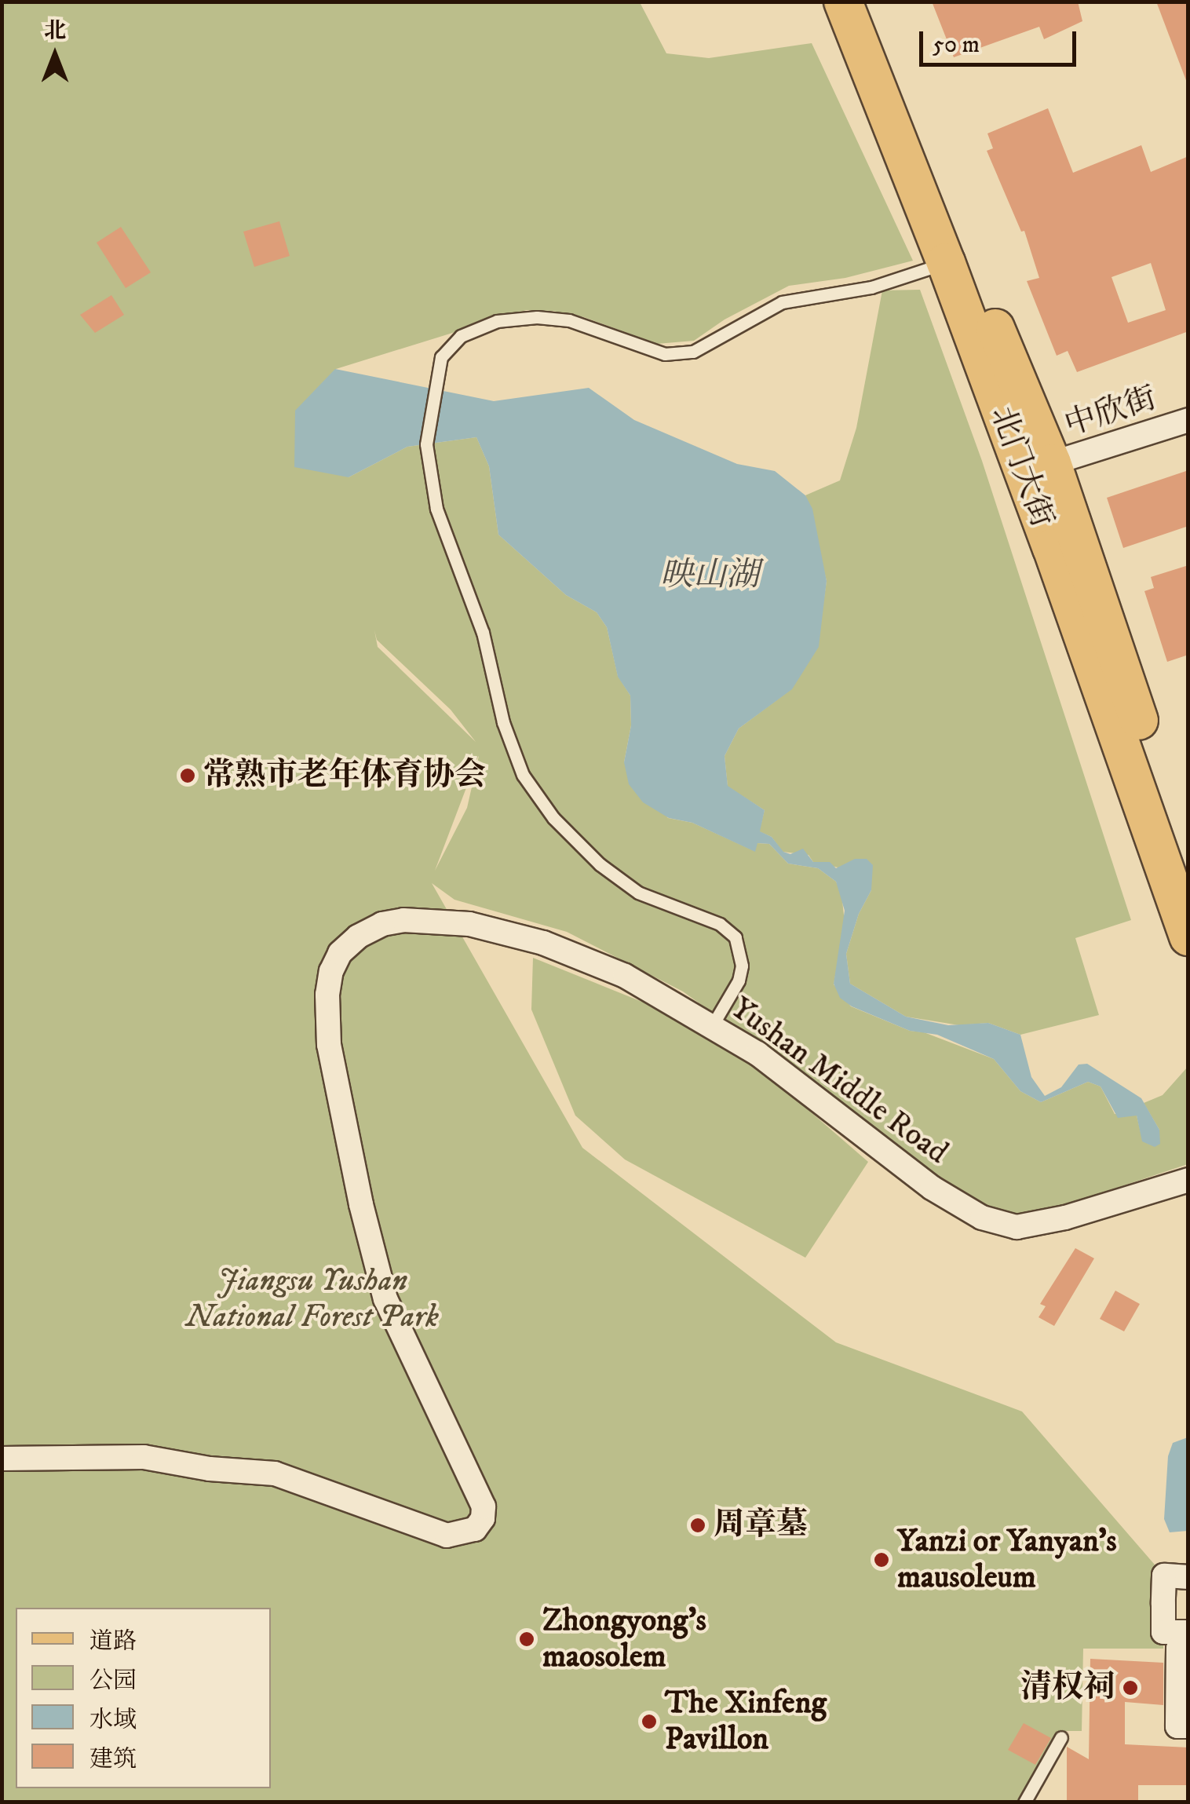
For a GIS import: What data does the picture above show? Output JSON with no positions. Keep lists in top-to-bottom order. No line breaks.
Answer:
{"streets":{"main road":["北门大街"],"street":["中欣街","Yushan Middle Road"]},"crossings":[["中欣街","北门大街"]],"water":["映山湖"],"parks":["Jiangsu Yushan National Forest Park"],"places":["常熟市老年体育协会","周章墓","Yanzi or Yanyan's mausoleum","Zhongyong's maosolem","清权祠","The Xinfeng Pavillon"],"legend":["道路","公园","水域","建筑"],"scale_bar":"50 m","north":"top"}
